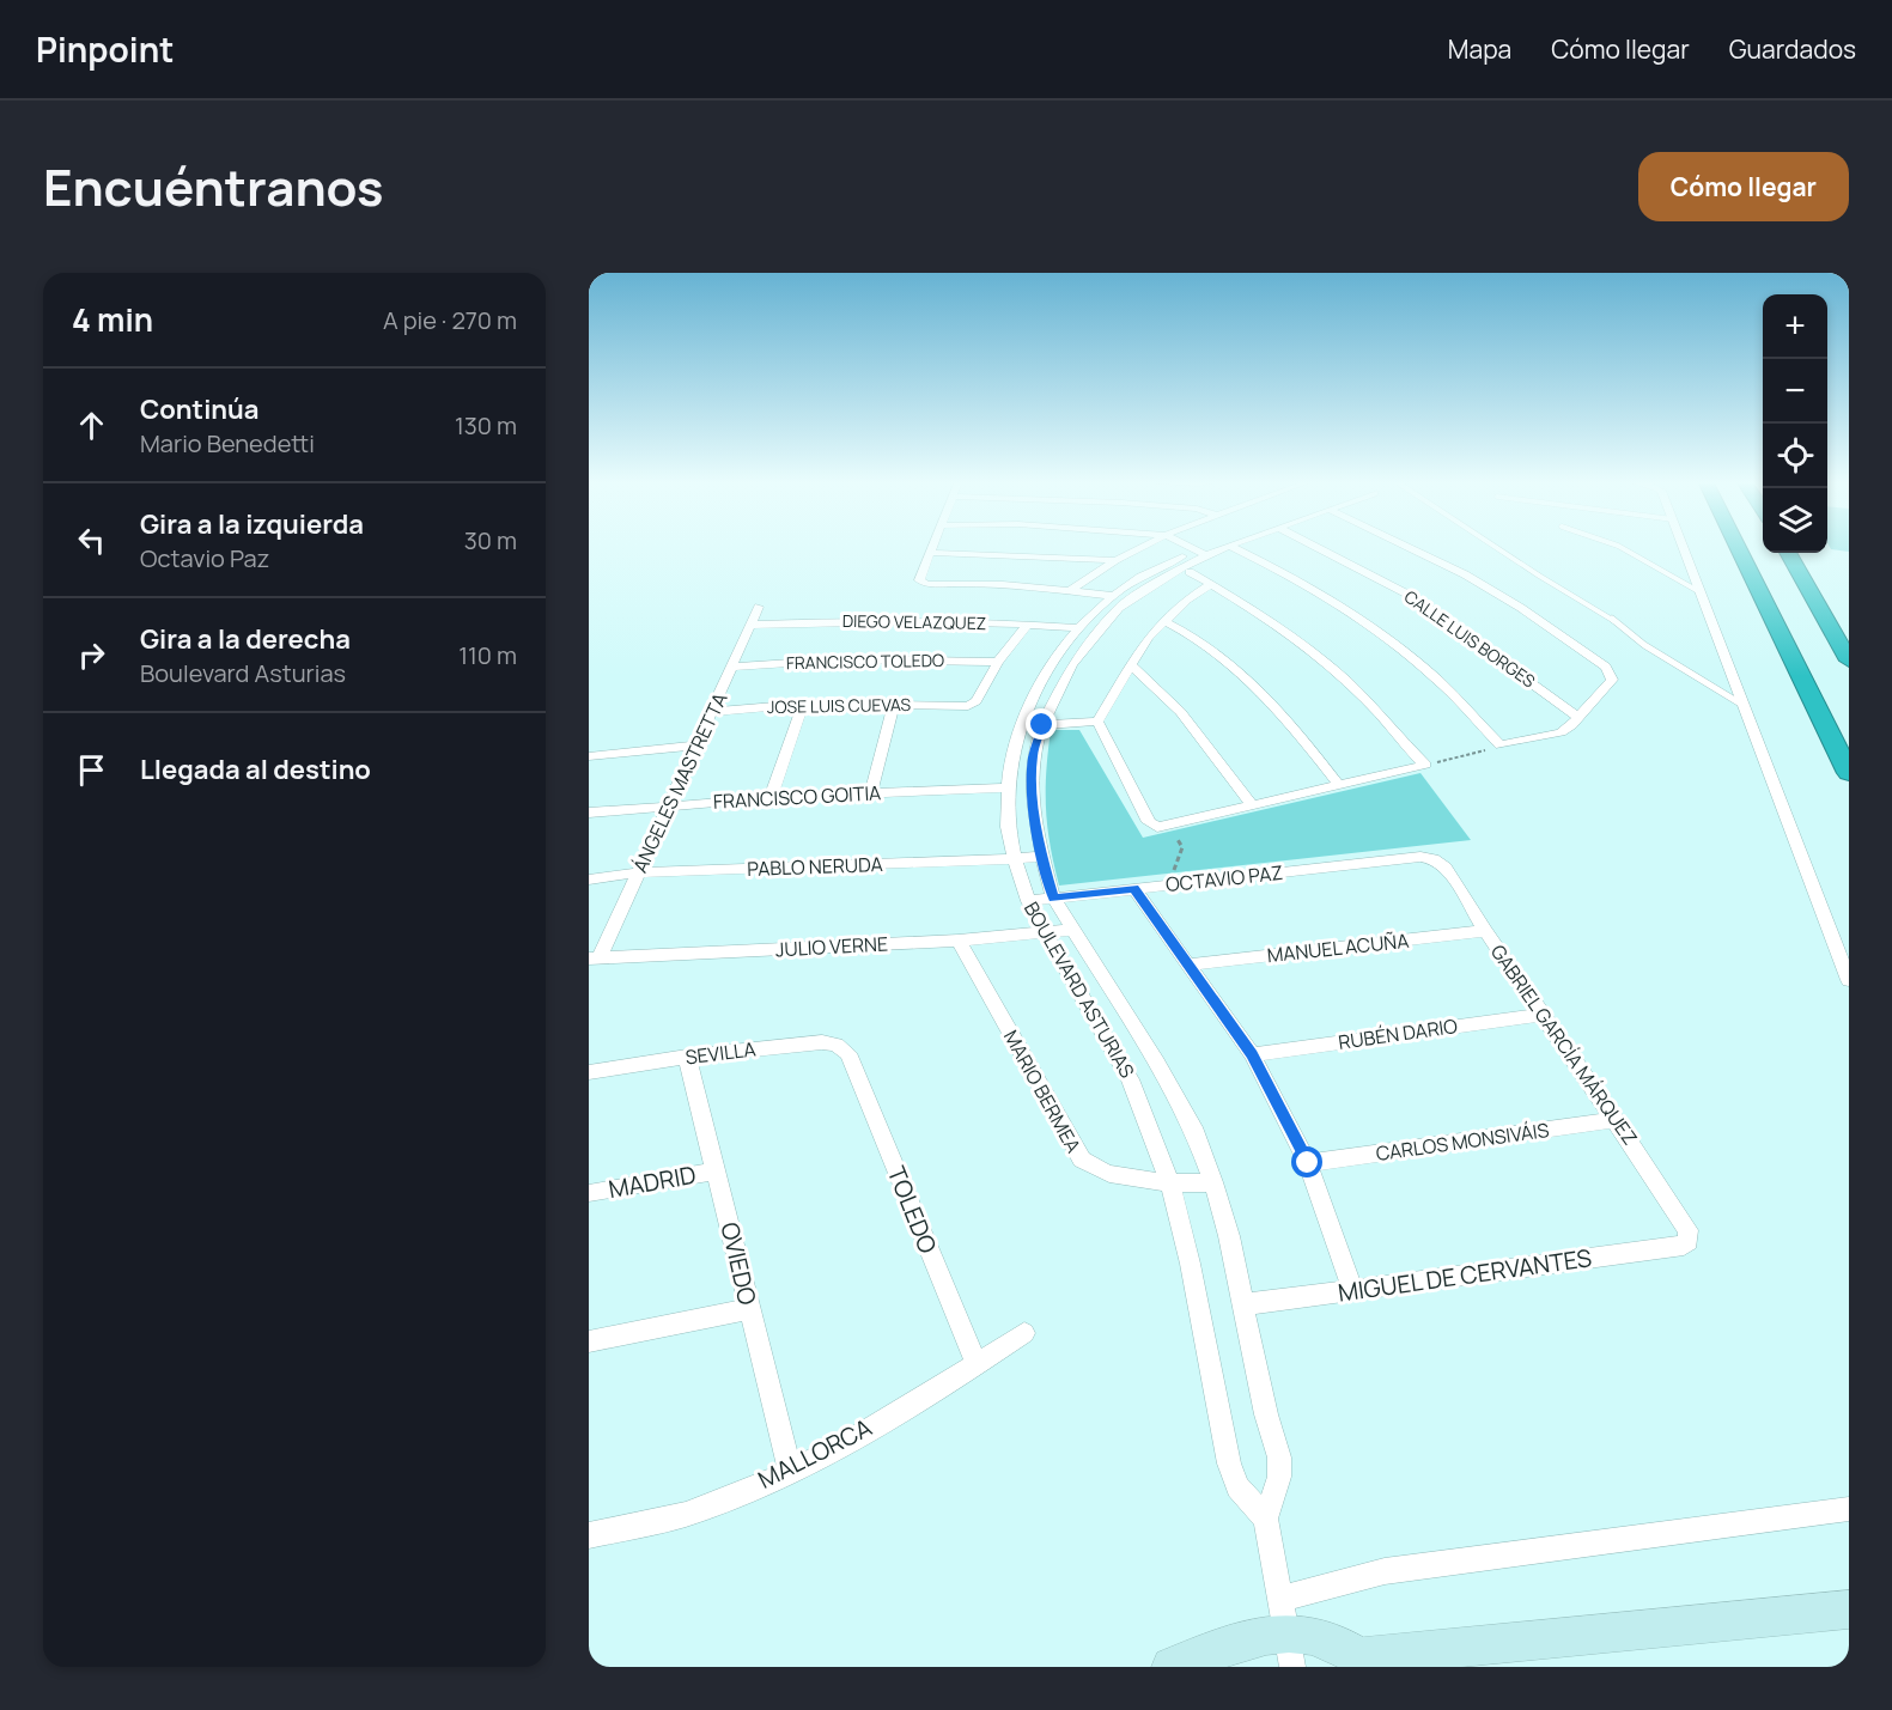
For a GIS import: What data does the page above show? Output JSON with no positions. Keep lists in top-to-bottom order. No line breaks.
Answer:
{"streets":{"street":["DIEGO VELAZQUEZ","CALLE LUIS BORGES","FRANCISCO TOLEDO","JOSE LUIS CUEVAS","ÁNGELES MASTRETTA","FRANCISCO GOITIA","PABLO NERUDA","OCTAVIO PAZ","JULIO VERNE","MANUEL ACUÑA","BOULEVARD ASTURIAS","RUBÉN DARIO","GABRIEL GARCÍA MÁRQUEZ","SEVILLA","MARIO BERMEA","CARLOS MONSIVÁIS","MADRID","TOLEDO","OVIEDO","MIGUEL DE CERVANTES","MALLORCA"]},"crossings":[["DIEGO VELAZQUEZ","ÁNGELES MASTRETTA"],["DIEGO VELAZQUEZ","BOULEVARD ASTURIAS"],["FRANCISCO TOLEDO","JOSE LUIS CUEVAS"],["FRANCISCO TOLEDO","ÁNGELES MASTRETTA"],["JOSE LUIS CUEVAS","ÁNGELES MASTRETTA"],["ÁNGELES MASTRETTA","FRANCISCO GOITIA"],["ÁNGELES MASTRETTA","PABLO NERUDA"],["ÁNGELES MASTRETTA","JULIO VERNE"],["FRANCISCO GOITIA","BOULEVARD ASTURIAS"],["PABLO NERUDA","BOULEVARD ASTURIAS"],["OCTAVIO PAZ","BOULEVARD ASTURIAS"],["OCTAVIO PAZ","GABRIEL GARCÍA MÁRQUEZ"],["JULIO VERNE","BOULEVARD ASTURIAS"],["JULIO VERNE","MARIO BERMEA"],["MANUEL ACUÑA","GABRIEL GARCÍA MÁRQUEZ"],["BOULEVARD ASTURIAS","MARIO BERMEA"],["BOULEVARD ASTURIAS","MIGUEL DE CERVANTES"],["RUBÉN DARIO","GABRIEL GARCÍA MÁRQUEZ"],["GABRIEL GARCÍA MÁRQUEZ","CARLOS MONSIVÁIS"],["GABRIEL GARCÍA MÁRQUEZ","MIGUEL DE CERVANTES"],["SEVILLA","TOLEDO"],["SEVILLA","OVIEDO"],["MADRID","OVIEDO"],["TOLEDO","MALLORCA"],["OVIEDO","MALLORCA"]],"page":{"header":"Pinpoint","nav":["Mapa","Cómo llegar","Guardados"],"title":"Encuéntranos","buttons":"Cómo llegar","heading":["4 min","A pie · 270 m"],"map_buttons":["+","−"],"list":[["Continúa","Mario Benedetti","130 m"],["Gira a la izquierda","Octavio Paz","30 m"],["Gira a la derecha","Boulevard Asturias","110 m"],"Llegada al destino"]}}
